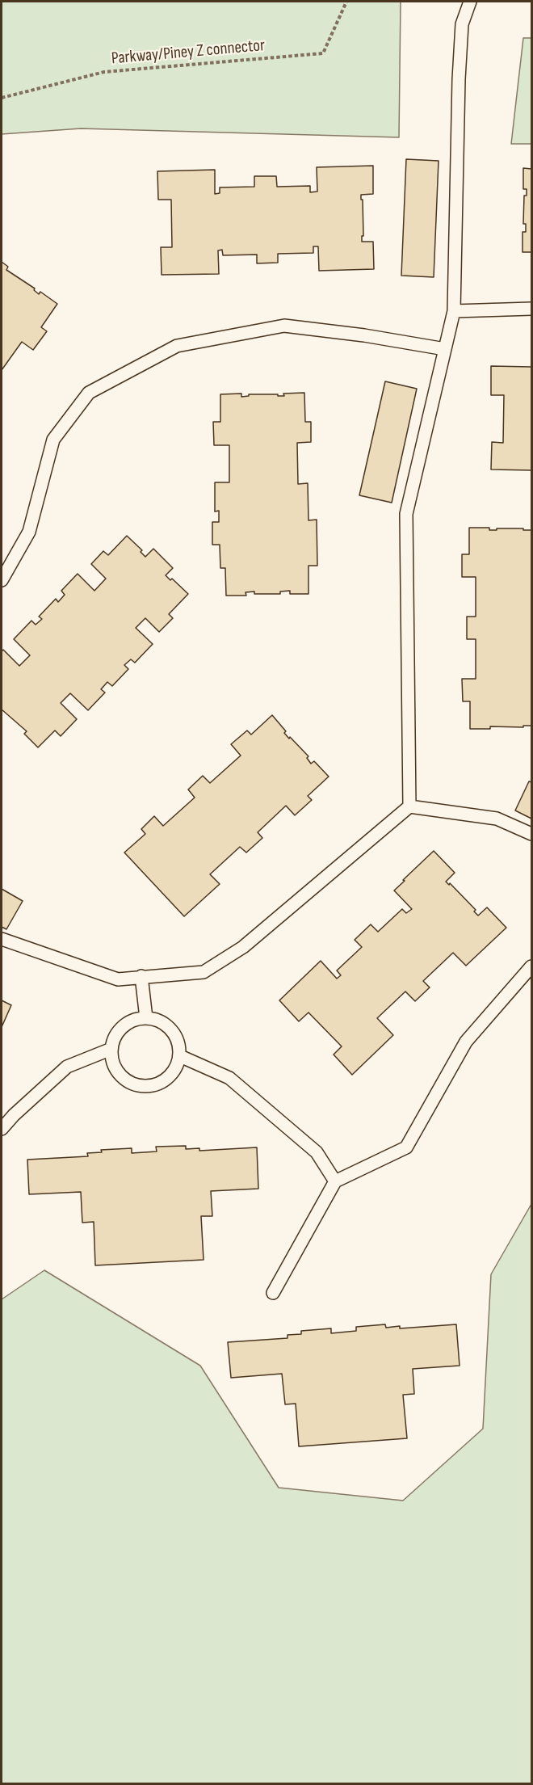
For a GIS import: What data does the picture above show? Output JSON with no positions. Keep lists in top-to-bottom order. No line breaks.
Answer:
{"streets":{"path":["Parkway/Piney Z connector"]}}
